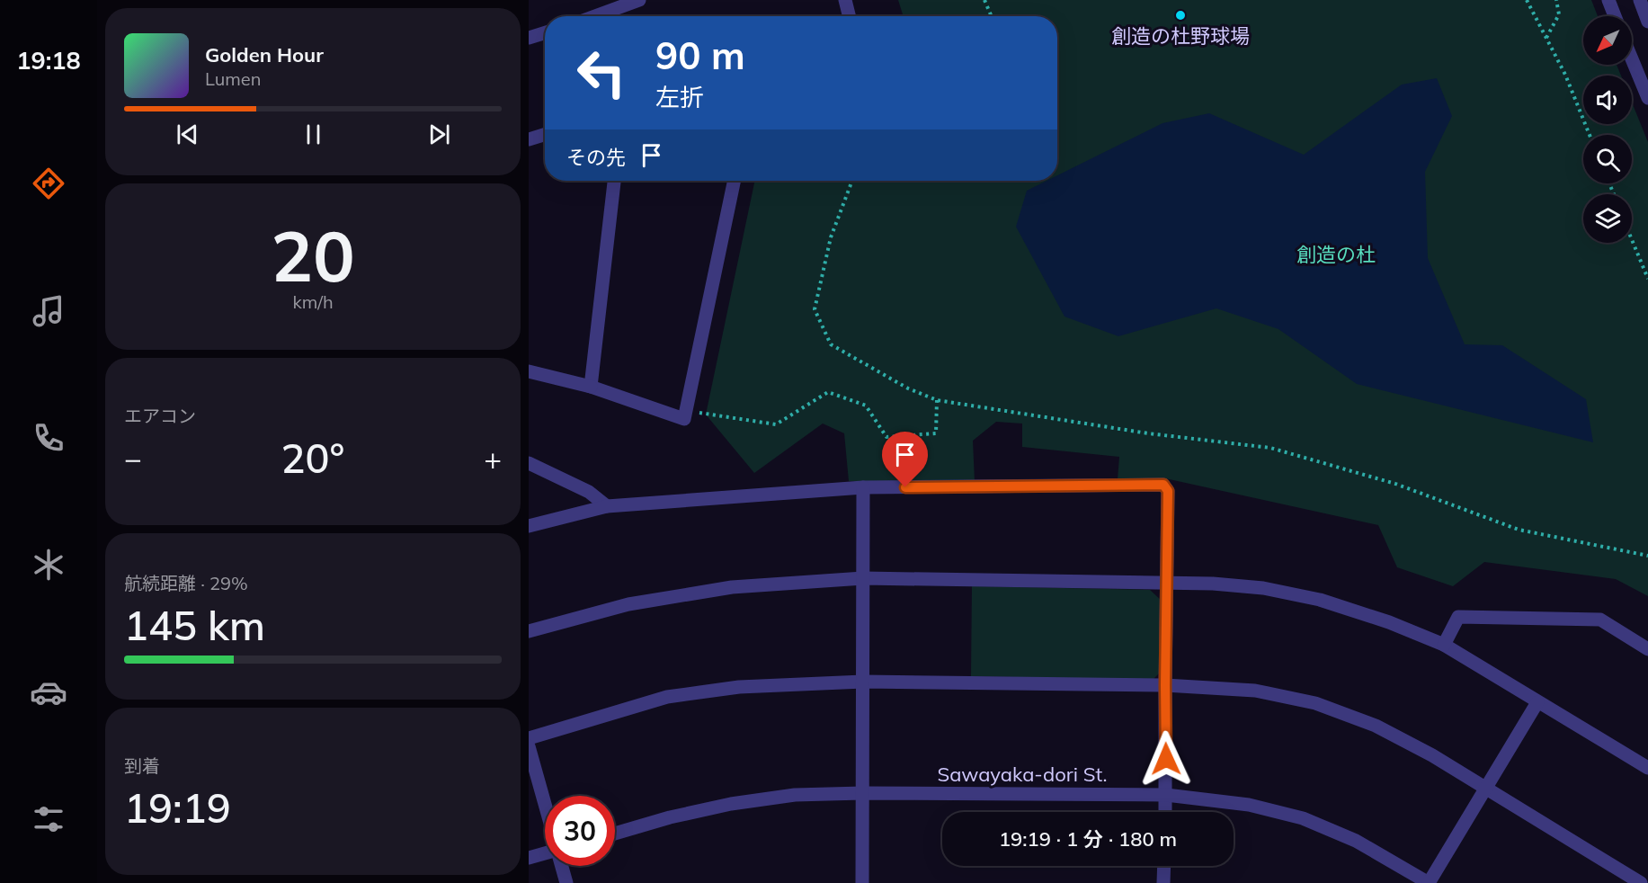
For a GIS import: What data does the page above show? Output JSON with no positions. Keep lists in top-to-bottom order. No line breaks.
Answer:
{"streets":{"street":["Sawayaka-dori St."]},"parks":["創造の杜"],"places":["創造の杜野球場"],"north":"bottom left","page":{"tabs":"19:18","turn":["90 m","左折"],"song":["Golden Hour","Lumen"],"then":"その先","tile":[["20","km/h"],"エアコン",["航続距離 · 29%","145 km"],["到着","19:19"]],"heat":["−","20°","+"],"limit":"30","trip":"19:19 · 1 分 · 180 m"}}
